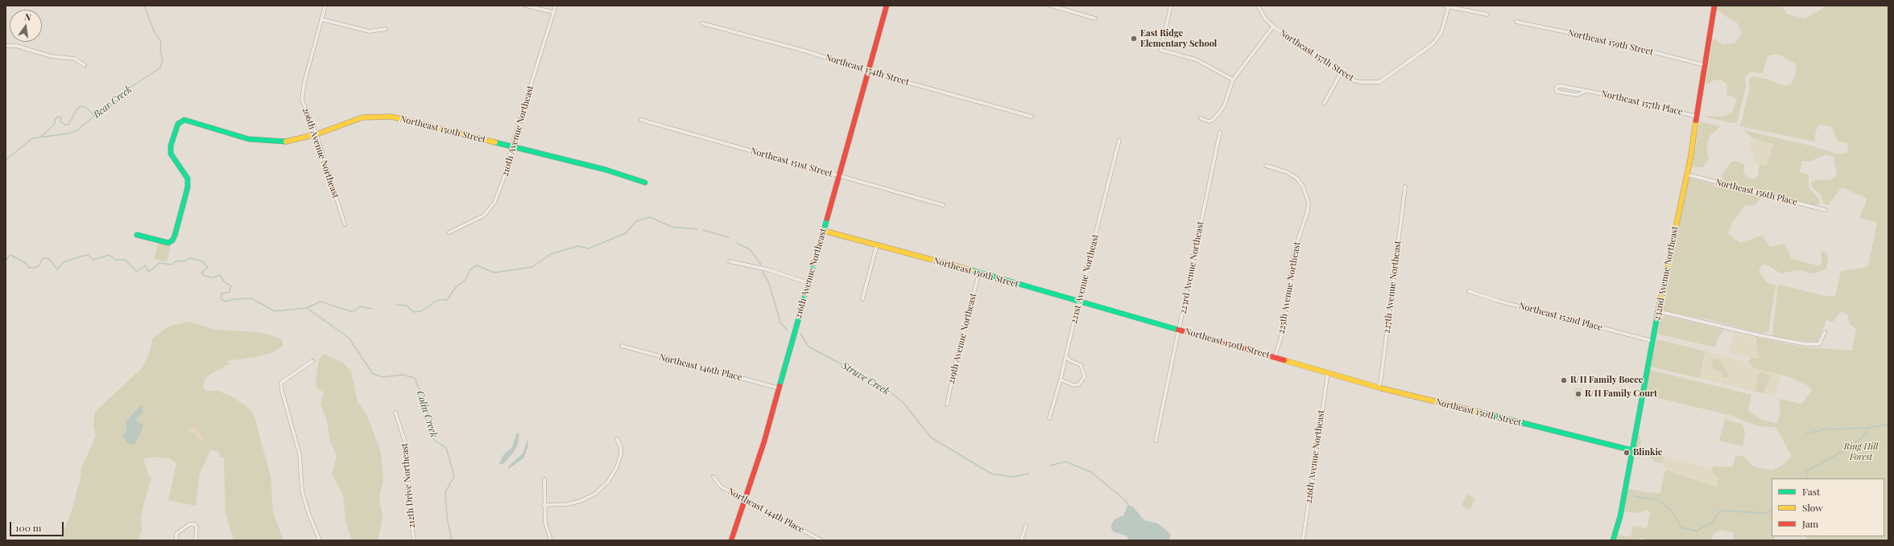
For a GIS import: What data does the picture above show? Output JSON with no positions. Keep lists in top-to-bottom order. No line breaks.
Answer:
{"streets":{"street":["Northeast 159th Street","Northeast 157th Street","Northeast 154th Street","Northeast 157th Place","Northeast 150th Street","210th Avenue Northeast","206th Avenue Northeast","Northeast 151st Street","Northeast 156th Place","223rd Avenue Northeast","216th Avenue Northeast","232nd Avenue Northeast","221st Avenue Northeast","227th Avenue Northeast","225th Avenue Northeast","Northeast 152nd Place","219th Avenue Northeast","Northeast 146th Place","226th Avenue Northeast","212th Drive Northeast","Northeast 144th Place"]},"crossings":[["Northeast 159th Street","232nd Avenue Northeast"],["Northeast 154th Street","216th Avenue Northeast"],["Northeast 157th Place","232nd Avenue Northeast"],["Northeast 150th Street","210th Avenue Northeast"],["Northeast 150th Street","206th Avenue Northeast"],["Northeast 150th Street","223rd Avenue Northeast"],["Northeast 150th Street","216th Avenue Northeast"],["Northeast 150th Street","232nd Avenue Northeast"],["Northeast 150th Street","221st Avenue Northeast"],["Northeast 150th Street","227th Avenue Northeast"],["Northeast 150th Street","225th Avenue Northeast"],["Northeast 150th Street","219th Avenue Northeast"],["Northeast 150th Street","226th Avenue Northeast"],["Northeast 151st Street","216th Avenue Northeast"],["Northeast 156th Place","232nd Avenue Northeast"],["216th Avenue Northeast","Northeast 146th Place"],["216th Avenue Northeast","Northeast 144th Place"],["232nd Avenue Northeast","Northeast 152nd Place"]],"water":["Bear Creek","Struve Creek","Colin Creek"],"parks":["Ring Hill Forest"],"places":["East Ridge Elementary School","R/H Family Bocce","R/H Family Court","Blinkie"],"legend":["Fast","Slow","Jam"],"scale_bar":"100 m","north":"top"}
